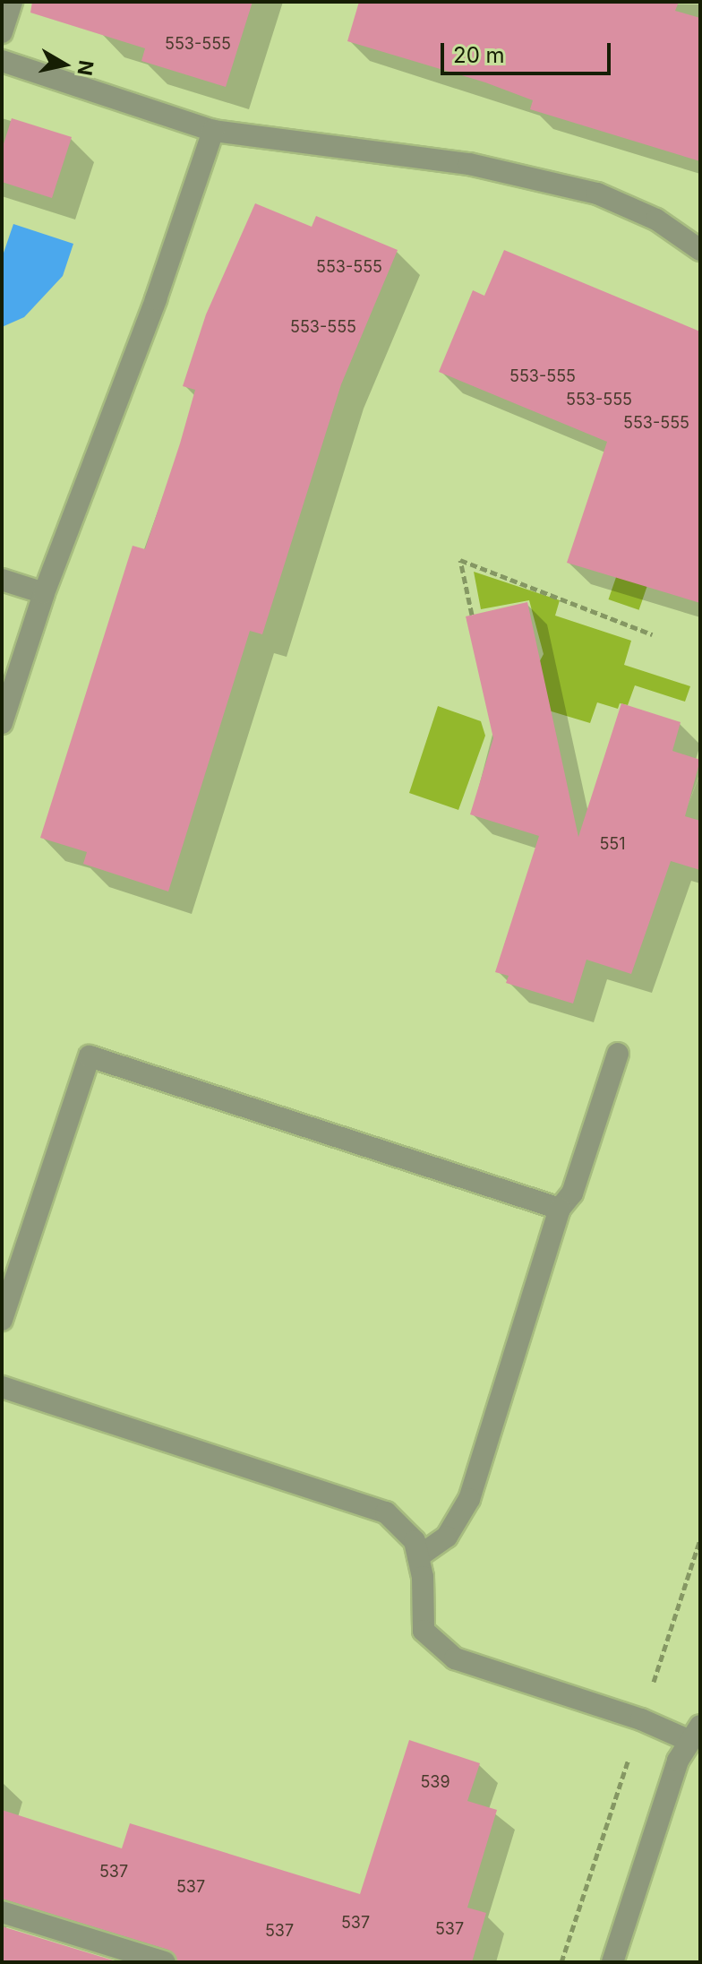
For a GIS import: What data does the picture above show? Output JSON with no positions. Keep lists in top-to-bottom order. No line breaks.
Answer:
{"house_numbers":["553-555","553-555","553-555","553-555","553-555","553-555","551","539","537","537","537","537","537"],"scale_bar":"20 m","north":"right"}
